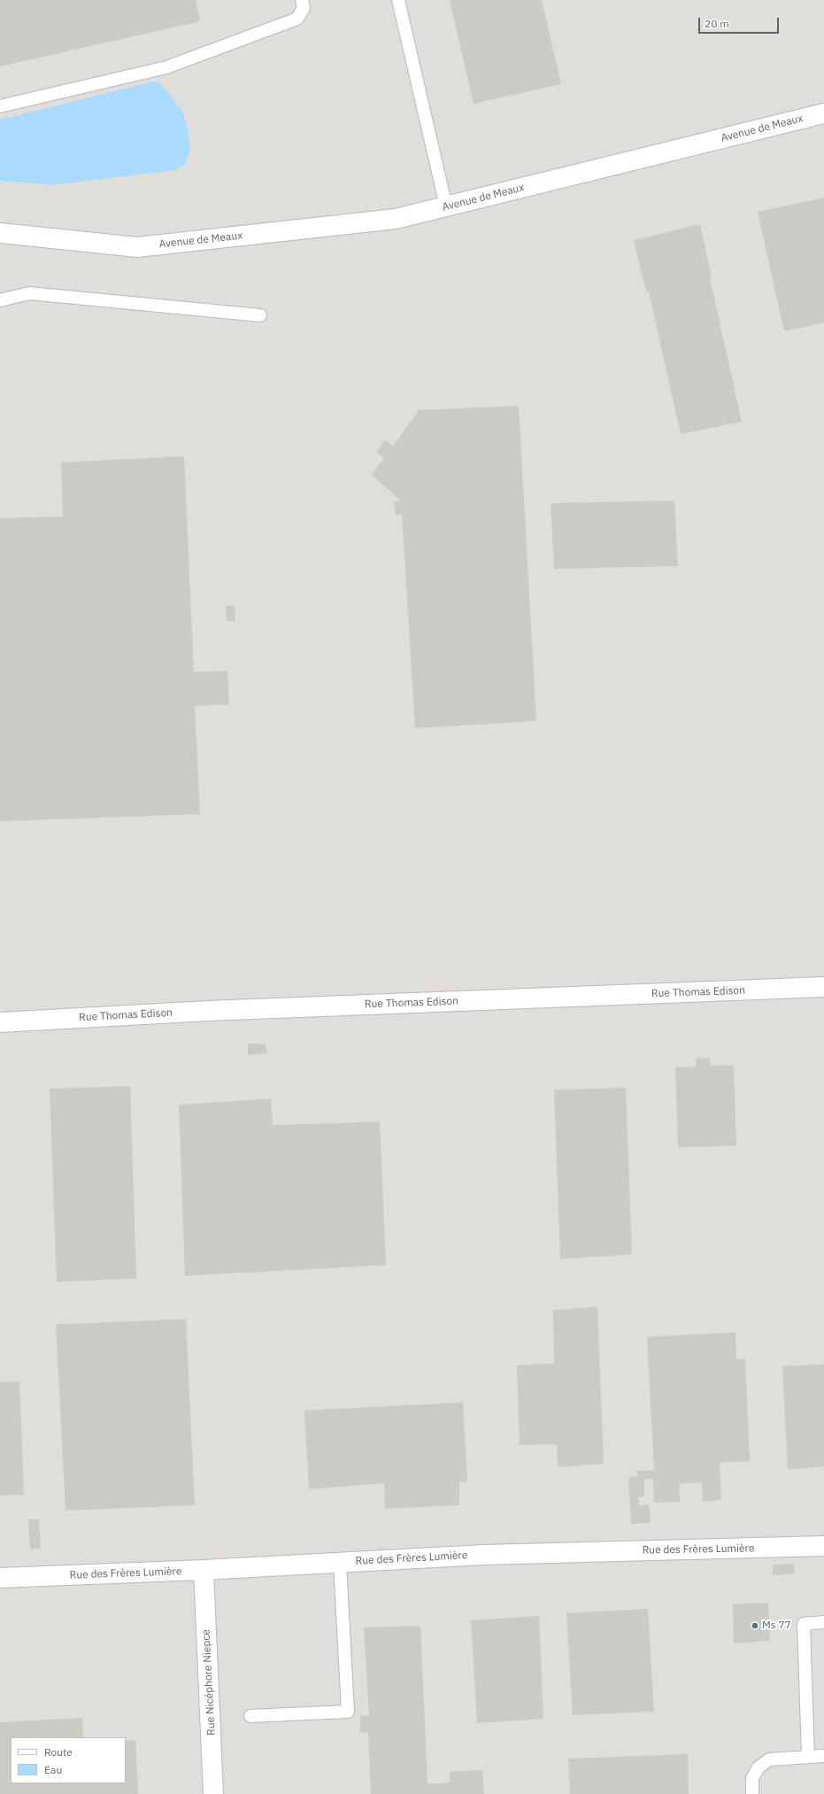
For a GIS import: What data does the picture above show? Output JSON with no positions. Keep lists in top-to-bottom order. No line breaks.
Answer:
{"streets":{"street":["Avenue de Meaux","Rue Thomas Edison","Rue des Frères Lumière","Rue Nicéphore Niepce"]},"crossings":[["Rue des Frères Lumière","Rue Nicéphore Niepce"]],"places":["Ms 77"],"legend":["Route","Eau"],"scale_bar":"20 m"}
